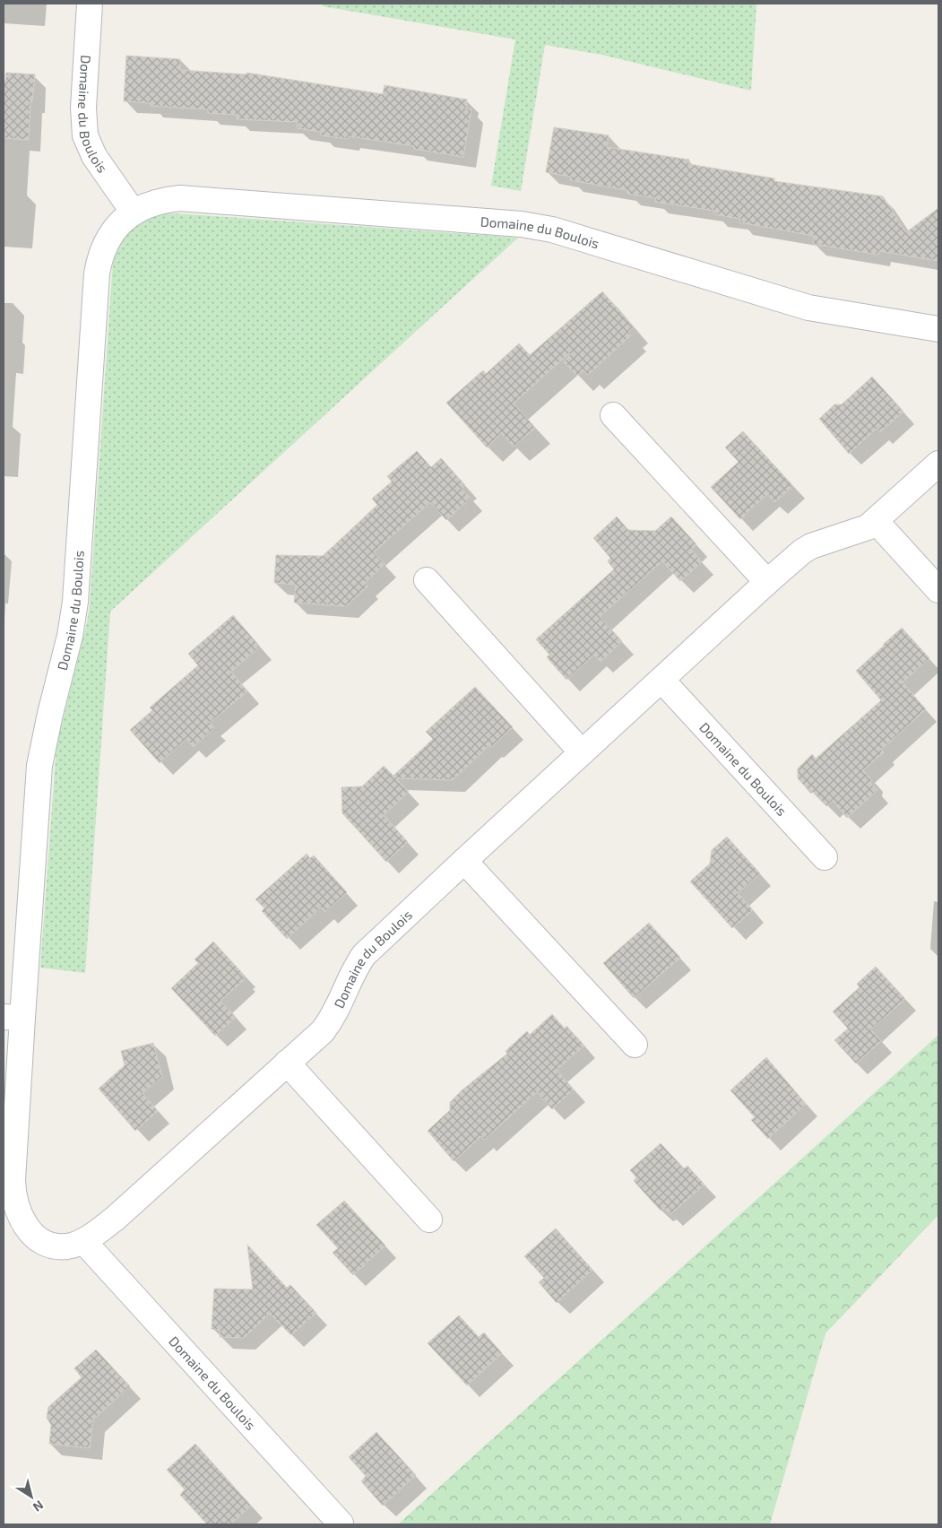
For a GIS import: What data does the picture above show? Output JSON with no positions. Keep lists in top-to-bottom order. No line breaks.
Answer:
{"streets":{"street":["Domaine du Boulois"]},"north":"bottom right"}
